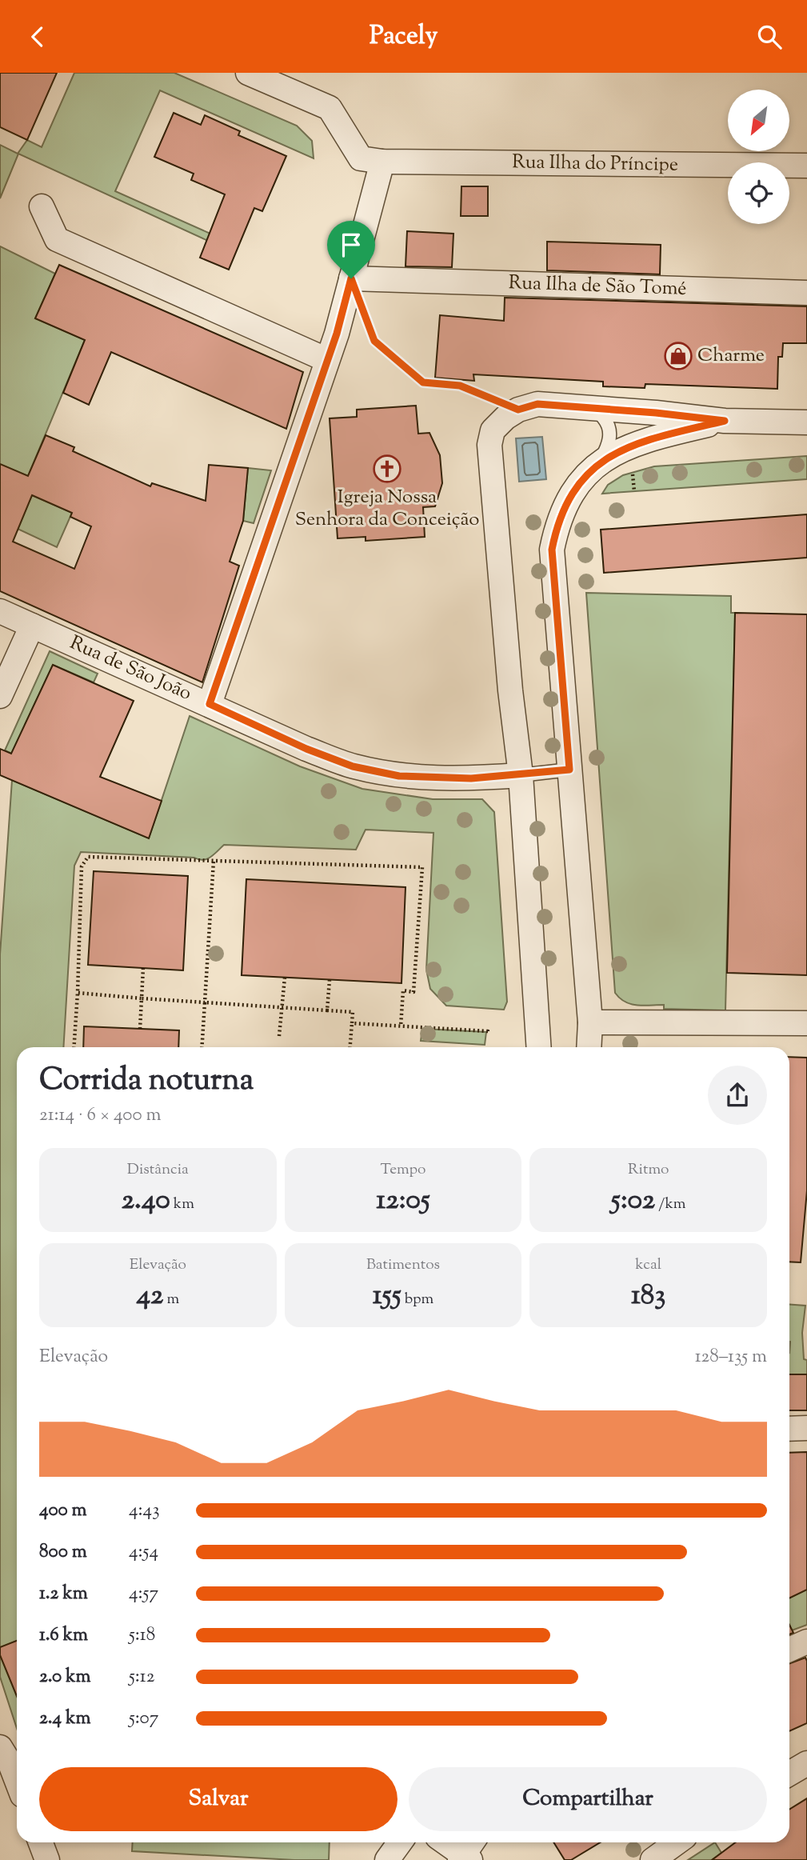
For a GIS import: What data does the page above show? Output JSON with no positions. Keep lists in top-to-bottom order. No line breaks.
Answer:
{"streets":{"street":["Rua Ilha do Príncipe","Rua Ilha de São Tomé","Rua de São João"]},"places":{"shop":["Charme"],"church":["Igreja Nossa Senhora da Conceição"]},"north":"bottom left","page":{"header":"Pacely","heading":["Corrida noturna","21:14 · 6 × 400 m"],"stats":[["Distância","2.40 km"],["Tempo","12:05"],["Ritmo","5:02 /km"],["Elevação","42 m"],["Batimentos","155 bpm"],["kcal","183"]],"chart":["Elevação","128–135 m"],"list":[{"name":"400 m","note":"4:43"},{"name":"800 m","note":"4:54"},{"name":"1.2 km","note":"4:57"},{"name":"1.6 km","note":"5:18"},{"name":"2.0 km","note":"5:12"},{"name":"2.4 km","note":"5:07"}],"buttons":["Salvar","Compartilhar"]}}
